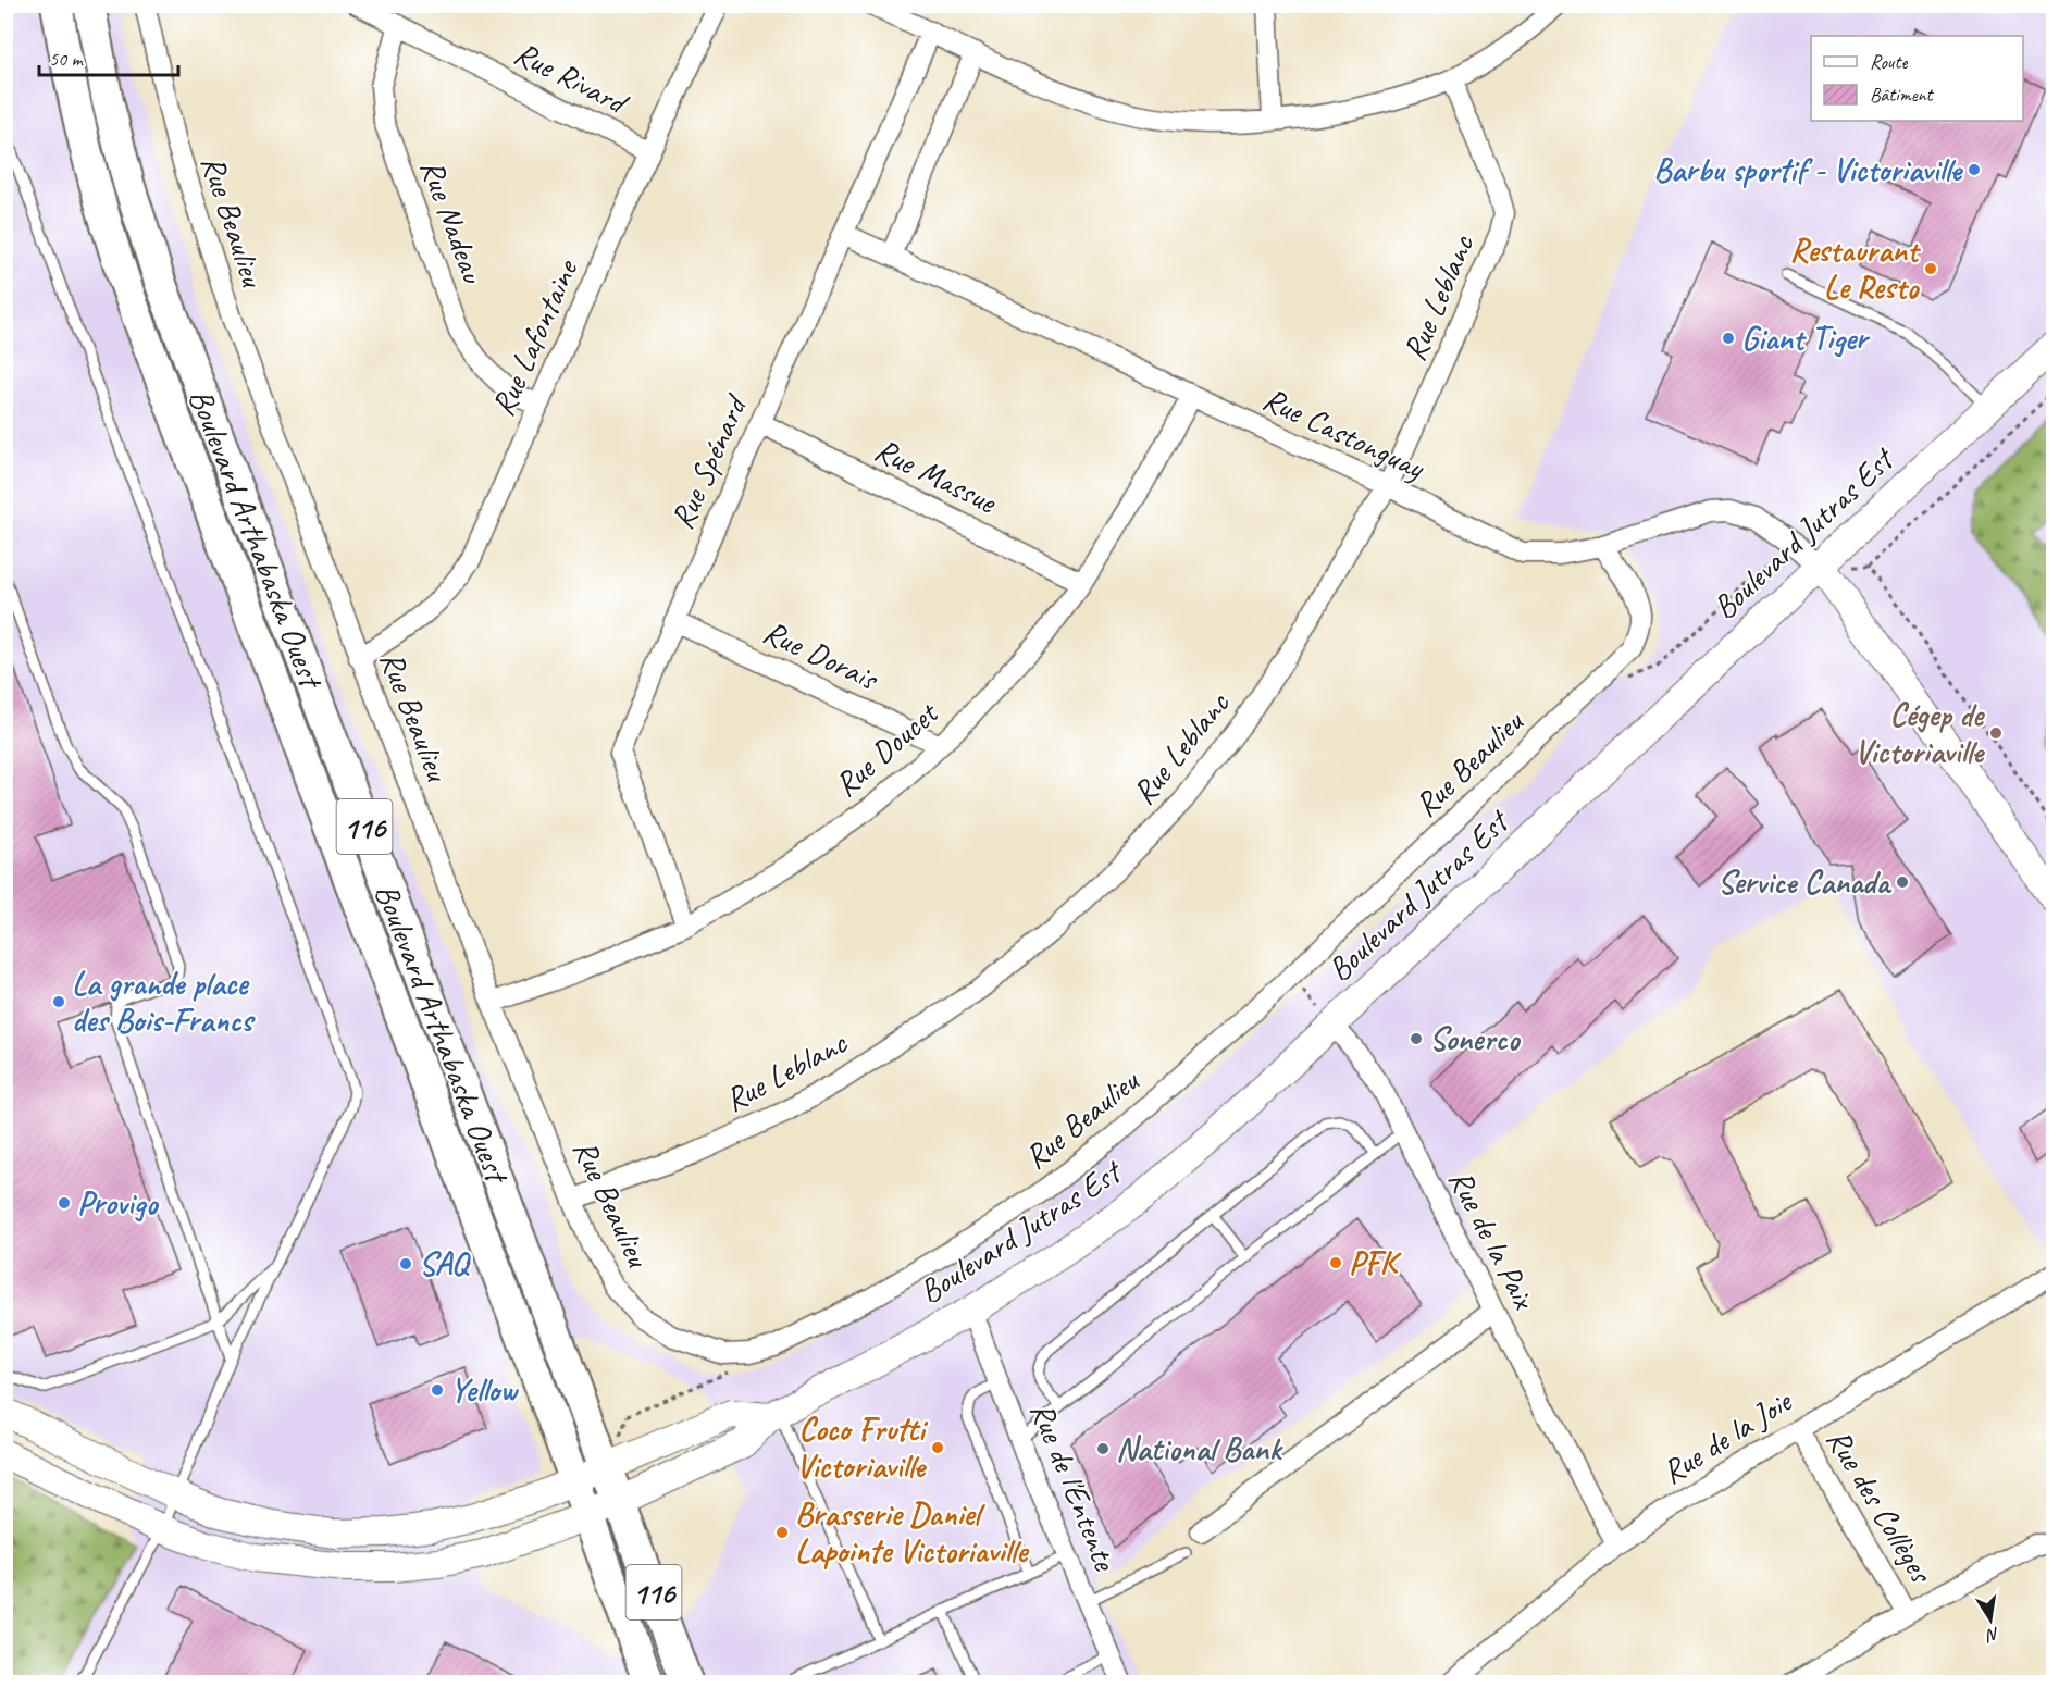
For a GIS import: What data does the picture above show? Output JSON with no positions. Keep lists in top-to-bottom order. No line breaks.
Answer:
{"streets":{"main road":["Boulevard Jutras Est","Boulevard Arthabaska Ouest","116"],"street":["Rue Rivard","Rue Beaulieu","Rue Nadeau","Rue Leblanc","Rue Lafontaine","Rue Castonguay","Rue Spénard","Rue Massue","Rue Dorais","Rue Doucet","Rue de la Paix","Rue de la Joie","Rue de l'Entente","Rue des Collèges"]},"crossings":[["Rue Rivard","Rue Nadeau"],["Rue Rivard","Rue Lafontaine"],["Rue Beaulieu","Rue Leblanc"],["Rue Beaulieu","Rue Lafontaine"],["Rue Beaulieu","Rue Castonguay"],["Rue Beaulieu","Rue Doucet"],["Rue Nadeau","Rue Lafontaine"],["Rue Leblanc","Rue Castonguay"],["Rue Castonguay","Rue Spénard"],["Rue Castonguay","Boulevard Jutras Est"],["Rue Castonguay","Rue Doucet"],["Rue Spénard","Rue Massue"],["Rue Spénard","Rue Dorais"],["Rue Spénard","Rue Doucet"],["Rue Massue","Rue Doucet"],["Boulevard Jutras Est","Boulevard Arthabaska Ouest"],["Boulevard Jutras Est","Rue de la Paix"],["Boulevard Jutras Est","Rue de l'Entente"],["Rue Dorais","Rue Doucet"],["Rue de la Paix","Rue de la Joie"],["Rue de la Joie","Rue des Collèges"]],"places":["Barbu sportif - Victoriaville","Restaurant Le Resto","Giant Tiger","Cégep de Victoriaville","Service Canada","La grande place des Bois-Francs","Sonerco","Provigo","PFK","SAQ","Yellow","Coco Frutti Victoriaville","National Bank","Brasserie Daniel Lapointe Victoriaville"],"legend":["Route","Bâtiment"],"scale_bar":"50 m","north":"bottom"}
